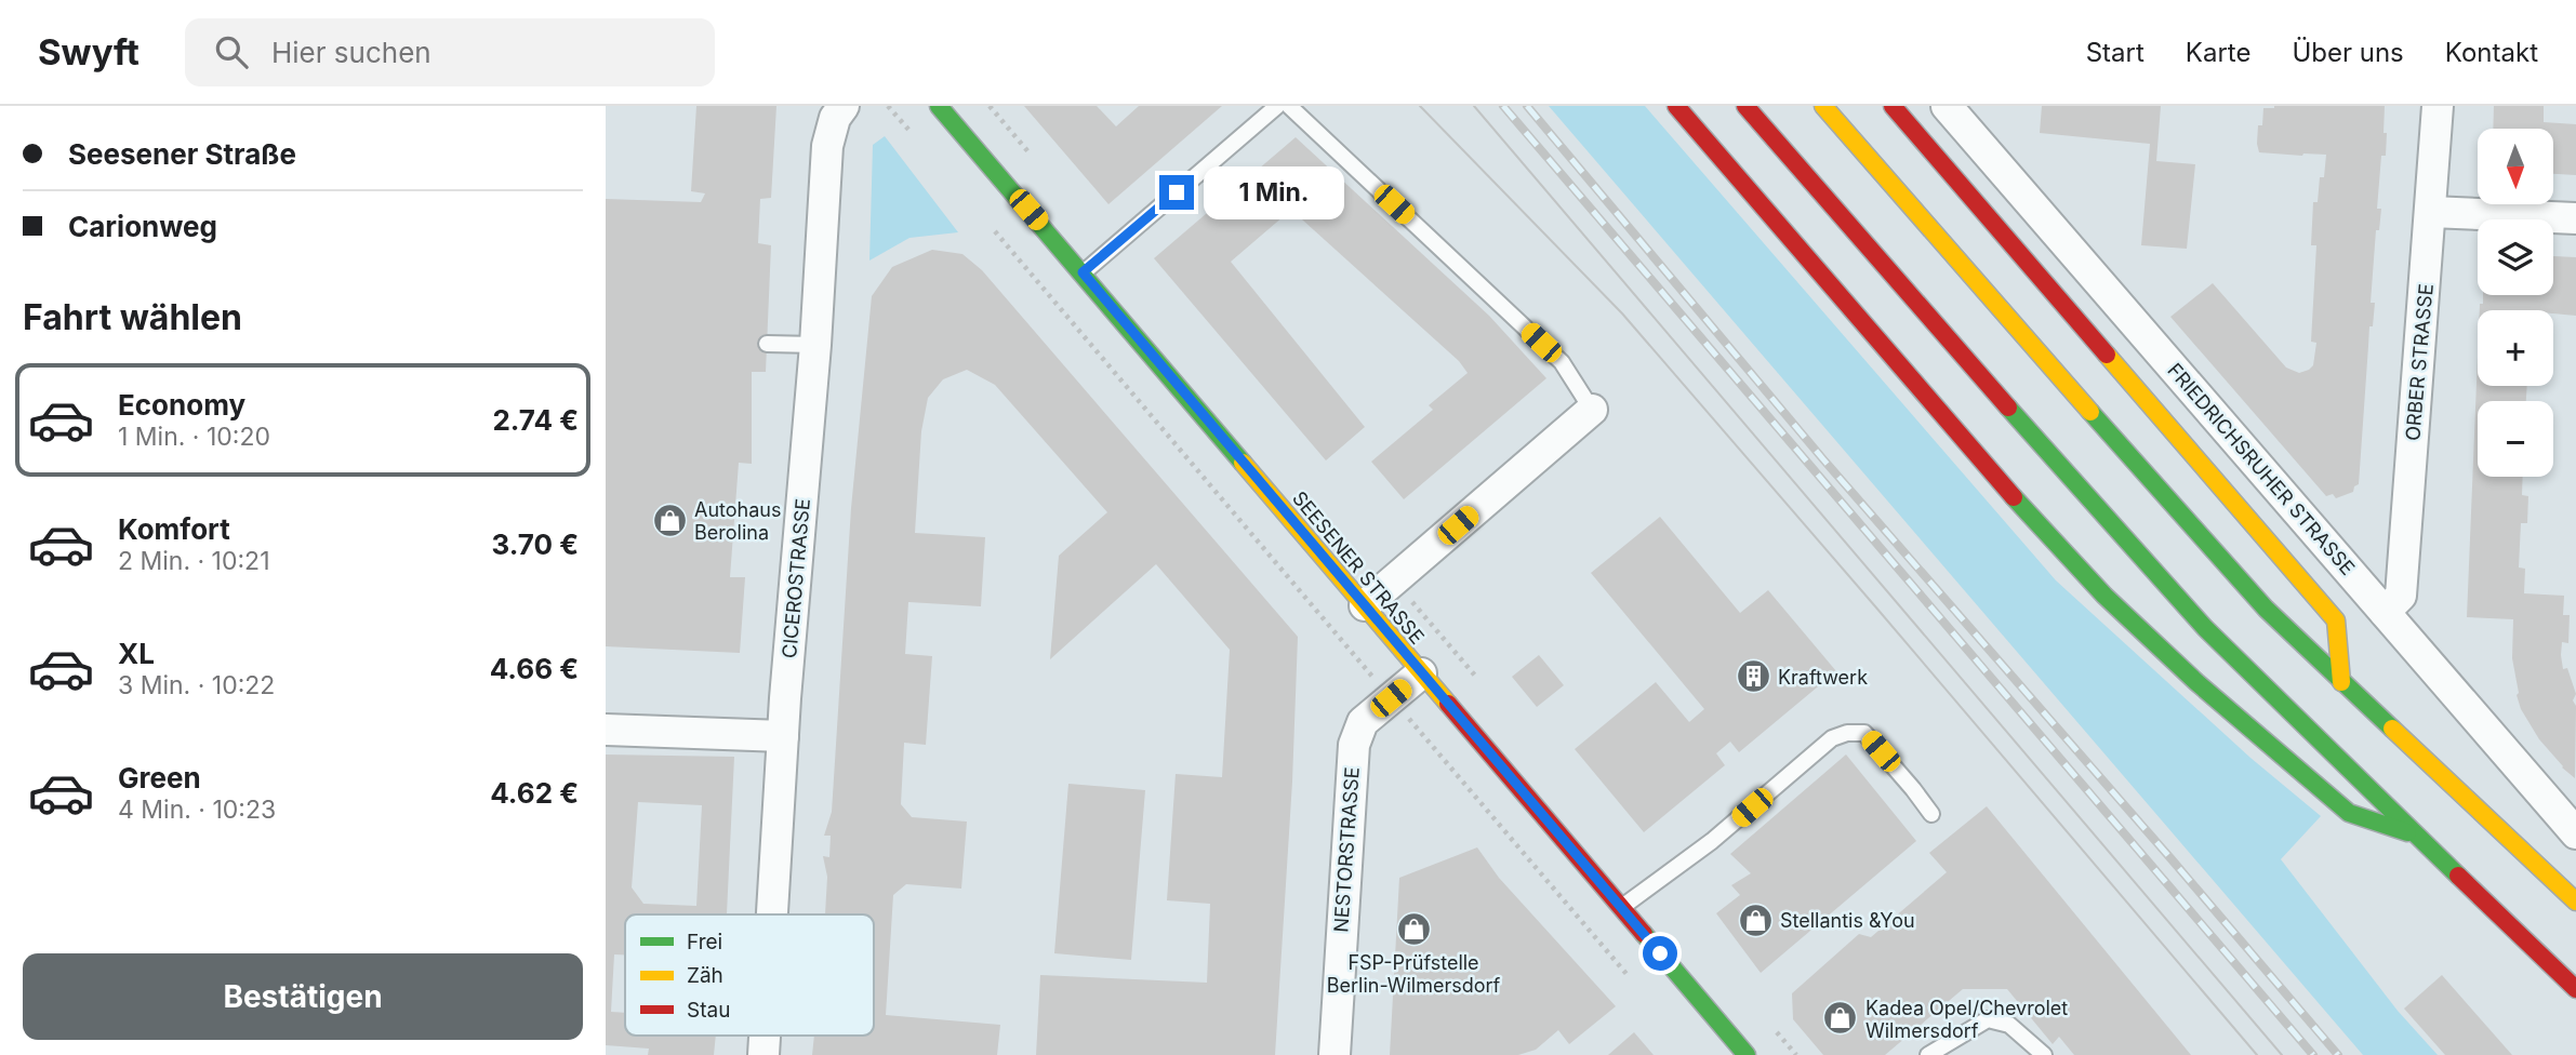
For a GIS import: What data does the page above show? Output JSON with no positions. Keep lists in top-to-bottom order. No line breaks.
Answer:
{"streets":{"main road":["SEESENER STRASSE"],"street":["ORBER STRASSE","FRIEDRICHSRUHER STRASSE","CICEROSTRASSE","NESTORSTRASSE"]},"crossings":[["ORBER STRASSE","FRIEDRICHSRUHER STRASSE"],["SEESENER STRASSE","NESTORSTRASSE"]],"places":{"shop":["Autohaus Berolina","Stellantis &You","FSP-Prüfstelle Berlin-Wilmersdorf","Kadea Opel/Chevrolet Wilmersdorf"],"building":["Kraftwerk"]},"legend":["Frei","Zäh","Stau"],"north":"bottom","page":{"header":"Swyft","search":"Hier suchen","nav":["Start","Karte","Über uns","Kontakt"],"banner":["Seesener Straße","Carionweg"],"map_buttons":["+","−"],"bubble":"1 Min.","heading":"Fahrt wählen","list":[{"name":"Economy","note":"1 Min. · 10:20","value":"2.74 €"},{"name":"Komfort","note":"2 Min. · 10:21","value":"3.70 €"},{"name":"XL","note":"3 Min. · 10:22","value":"4.66 €"},{"name":"Green","note":"4 Min. · 10:23","value":"4.62 €"}],"buttons":"Bestätigen"}}
